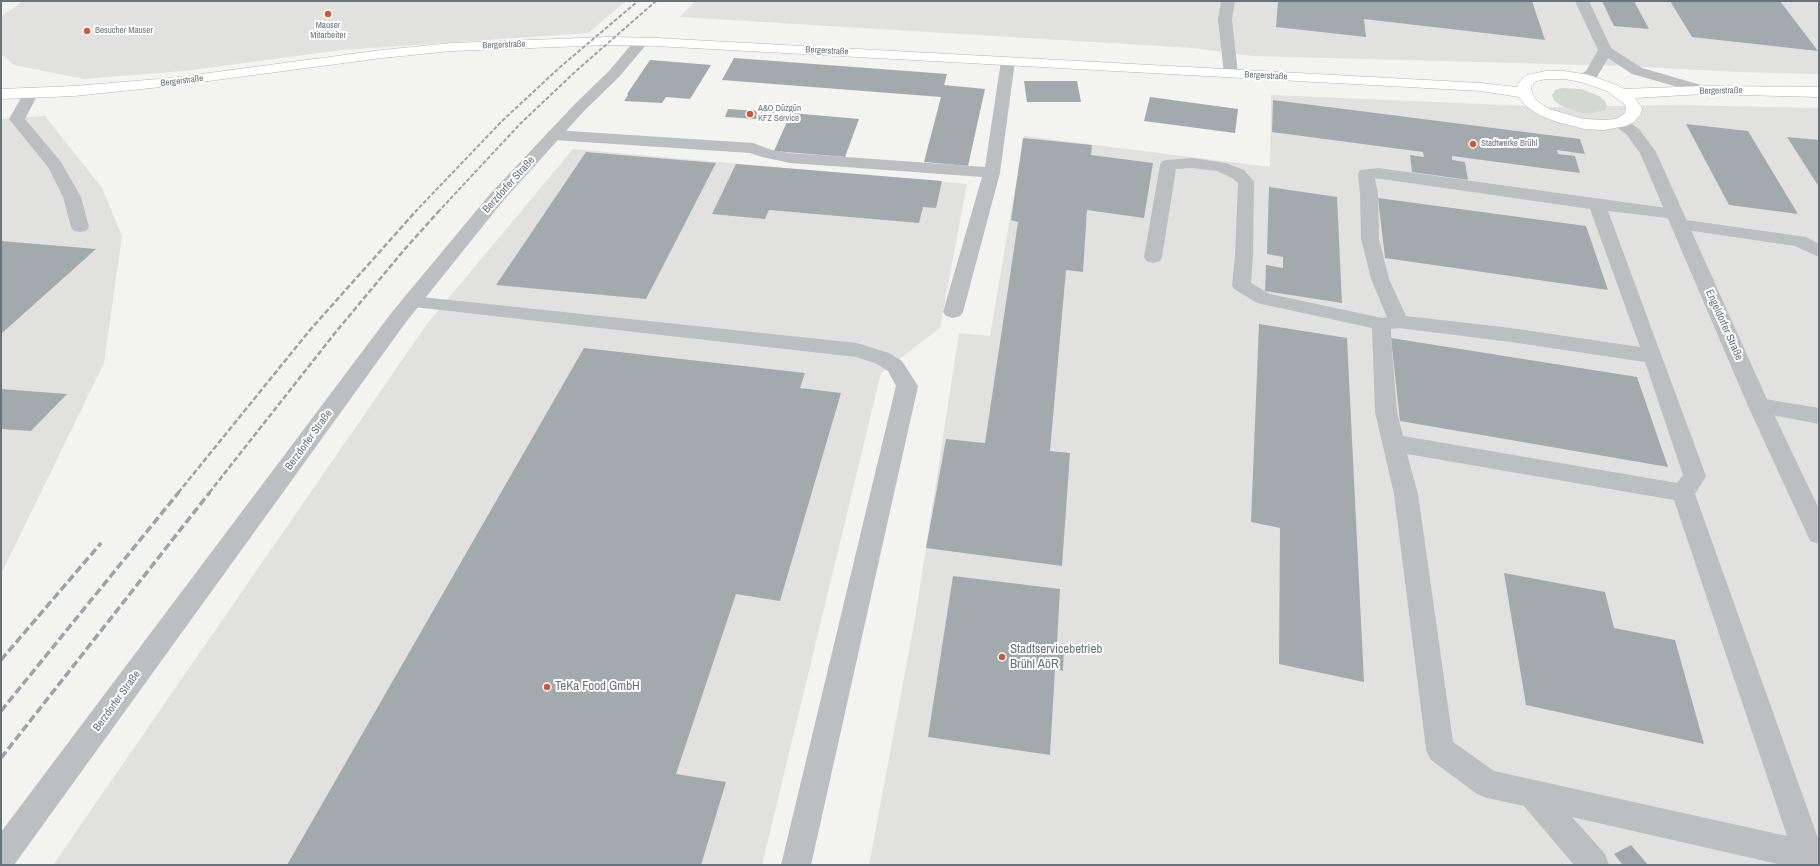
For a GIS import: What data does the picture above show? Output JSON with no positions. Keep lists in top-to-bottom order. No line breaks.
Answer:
{"streets":{"street":["Bergerstraße","Berzdorfer Straße","Engeldorfer Straße"]},"crossings":[["Bergerstraße","Berzdorfer Straße"]],"places":["Mauser Mitarbeiter","Besucher Mauser","A&O Düzgün KFZ Service","Stadtwerke Brühl","Stadtservicebetrieb Brühl AöR","TeKa Food GmbH"]}
